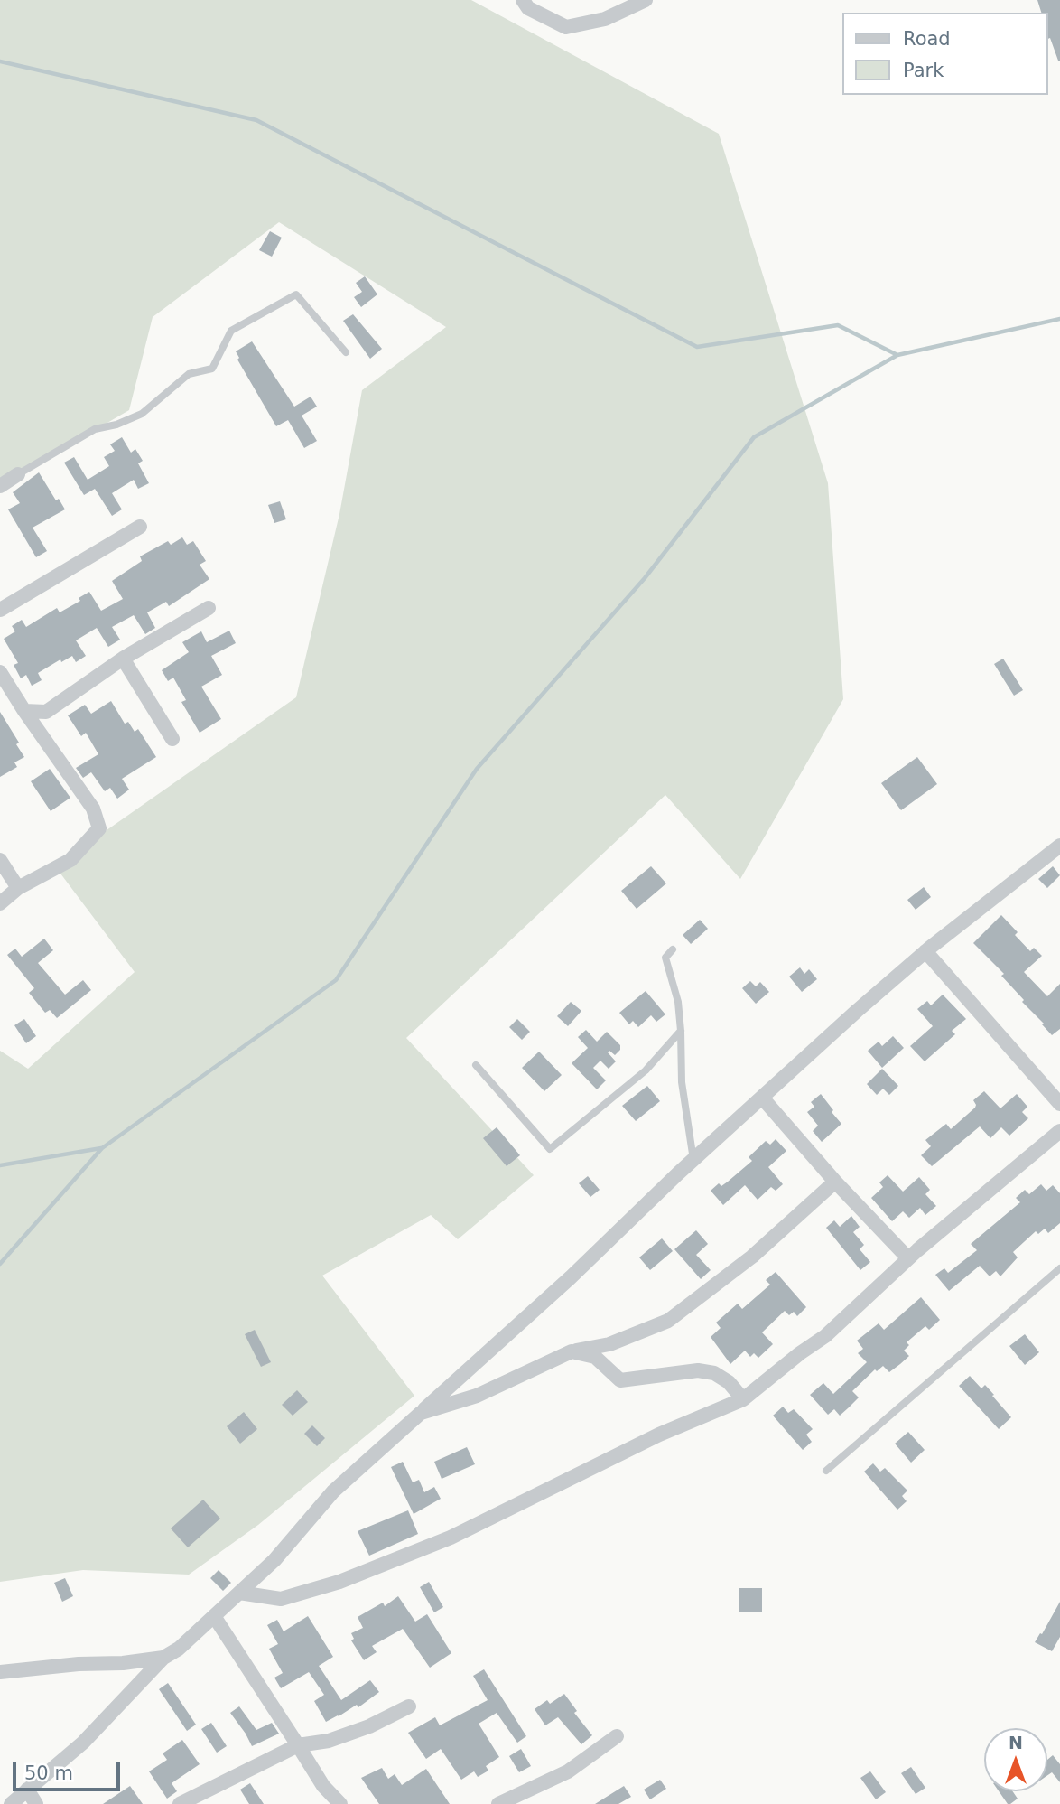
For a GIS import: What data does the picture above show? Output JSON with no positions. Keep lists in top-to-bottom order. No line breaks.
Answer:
{"legend":["Road","Park"],"scale_bar":"50 m","north":"top"}
